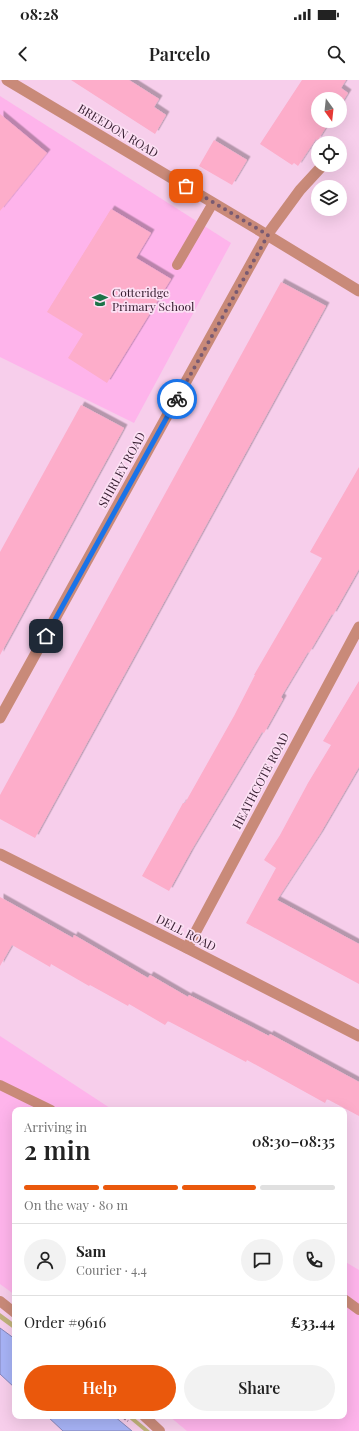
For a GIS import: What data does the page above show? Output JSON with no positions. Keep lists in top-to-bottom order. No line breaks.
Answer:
{"streets":{"street":["BREEDON ROAD","SHIRLEY ROAD","HEATHCOTE ROAD","DELL ROAD"]},"crossings":[["BREEDON ROAD","SHIRLEY ROAD"],["HEATHCOTE ROAD","DELL ROAD"]],"places":{"school or university":["Cotteridge Primary School"]},"north":"bottom","page":{"status":"08:28","header":"Parcelo","heading":["2 min","Arriving in","08:30–08:35"],"panel":["Sam","Courier · 4.4","Order #9616","£33.44"],"bar":"On the way · 80 m","buttons":["Help","Share"]}}
